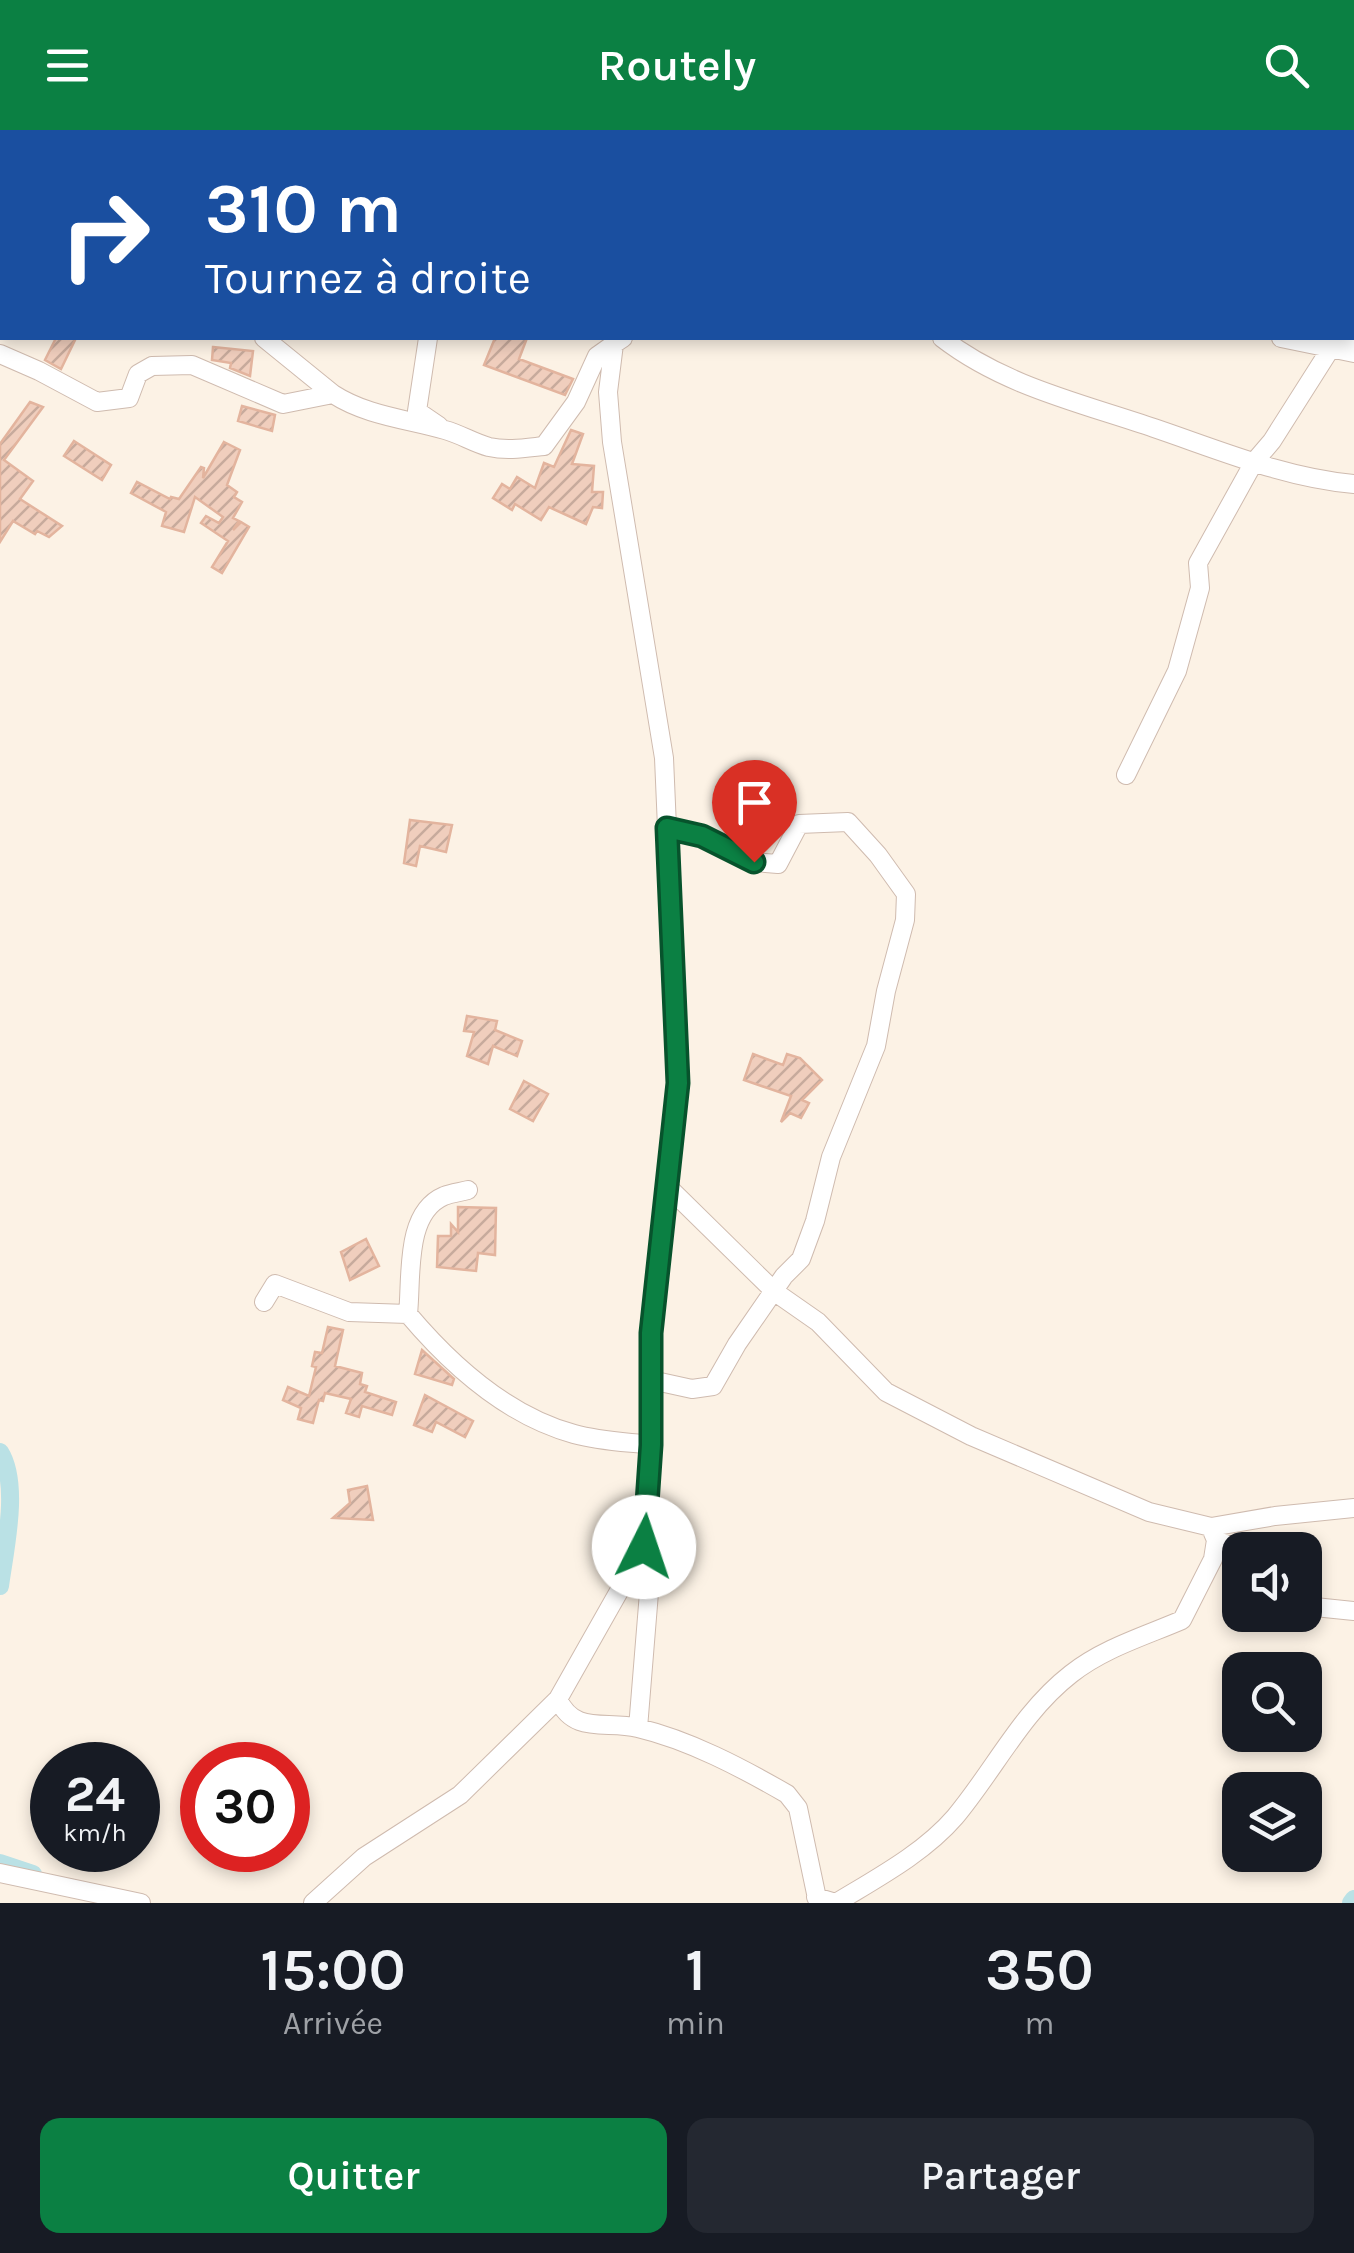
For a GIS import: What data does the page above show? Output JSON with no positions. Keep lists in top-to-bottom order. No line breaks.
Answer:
{"page":{"header":"Routely","turn":["310 m","Tournez à droite"],"speed":"24 km/h","limit":"30","eta":["15:00","Arrivée","1","min","350","m"],"buttons":["Quitter","Partager"]}}
